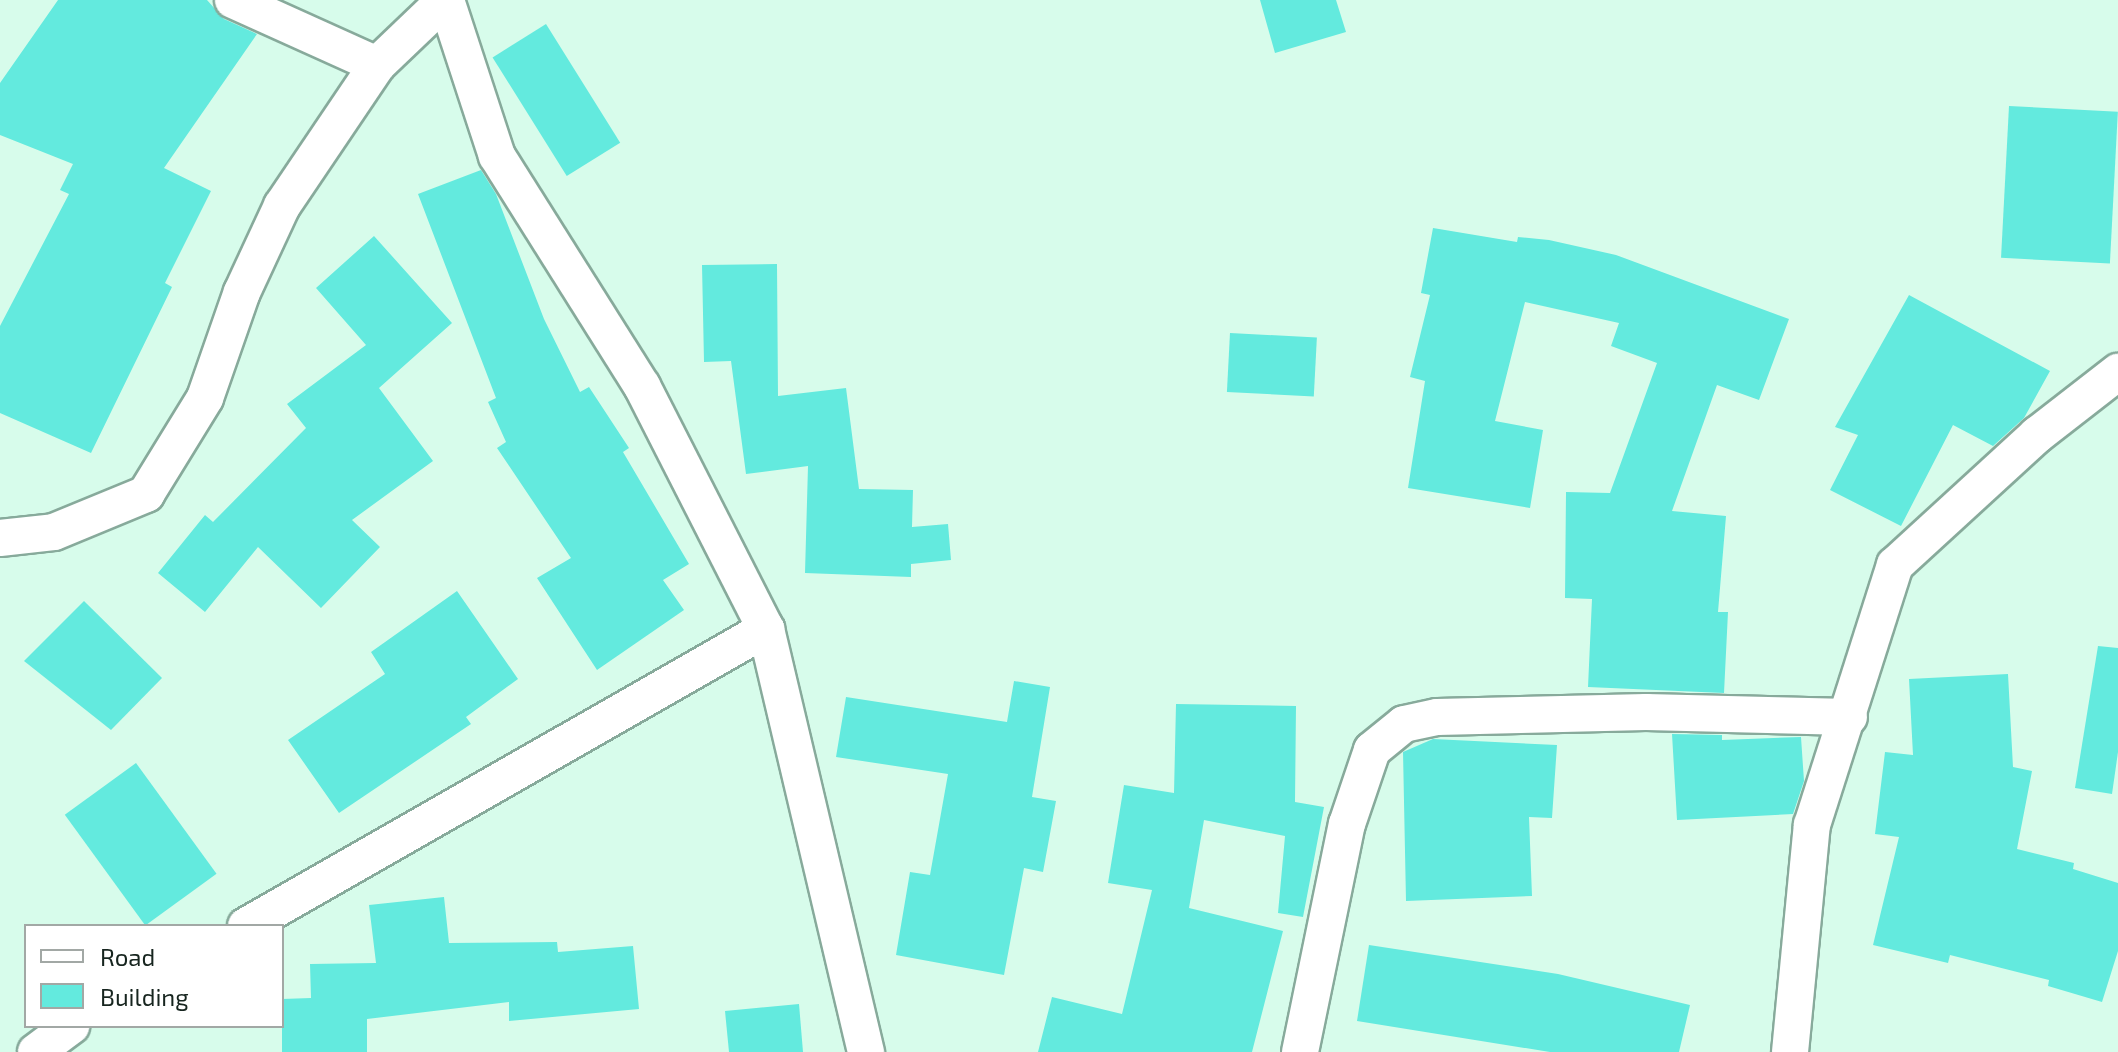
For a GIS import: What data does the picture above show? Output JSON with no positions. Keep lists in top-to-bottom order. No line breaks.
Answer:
{"legend":["Road","Building"]}
